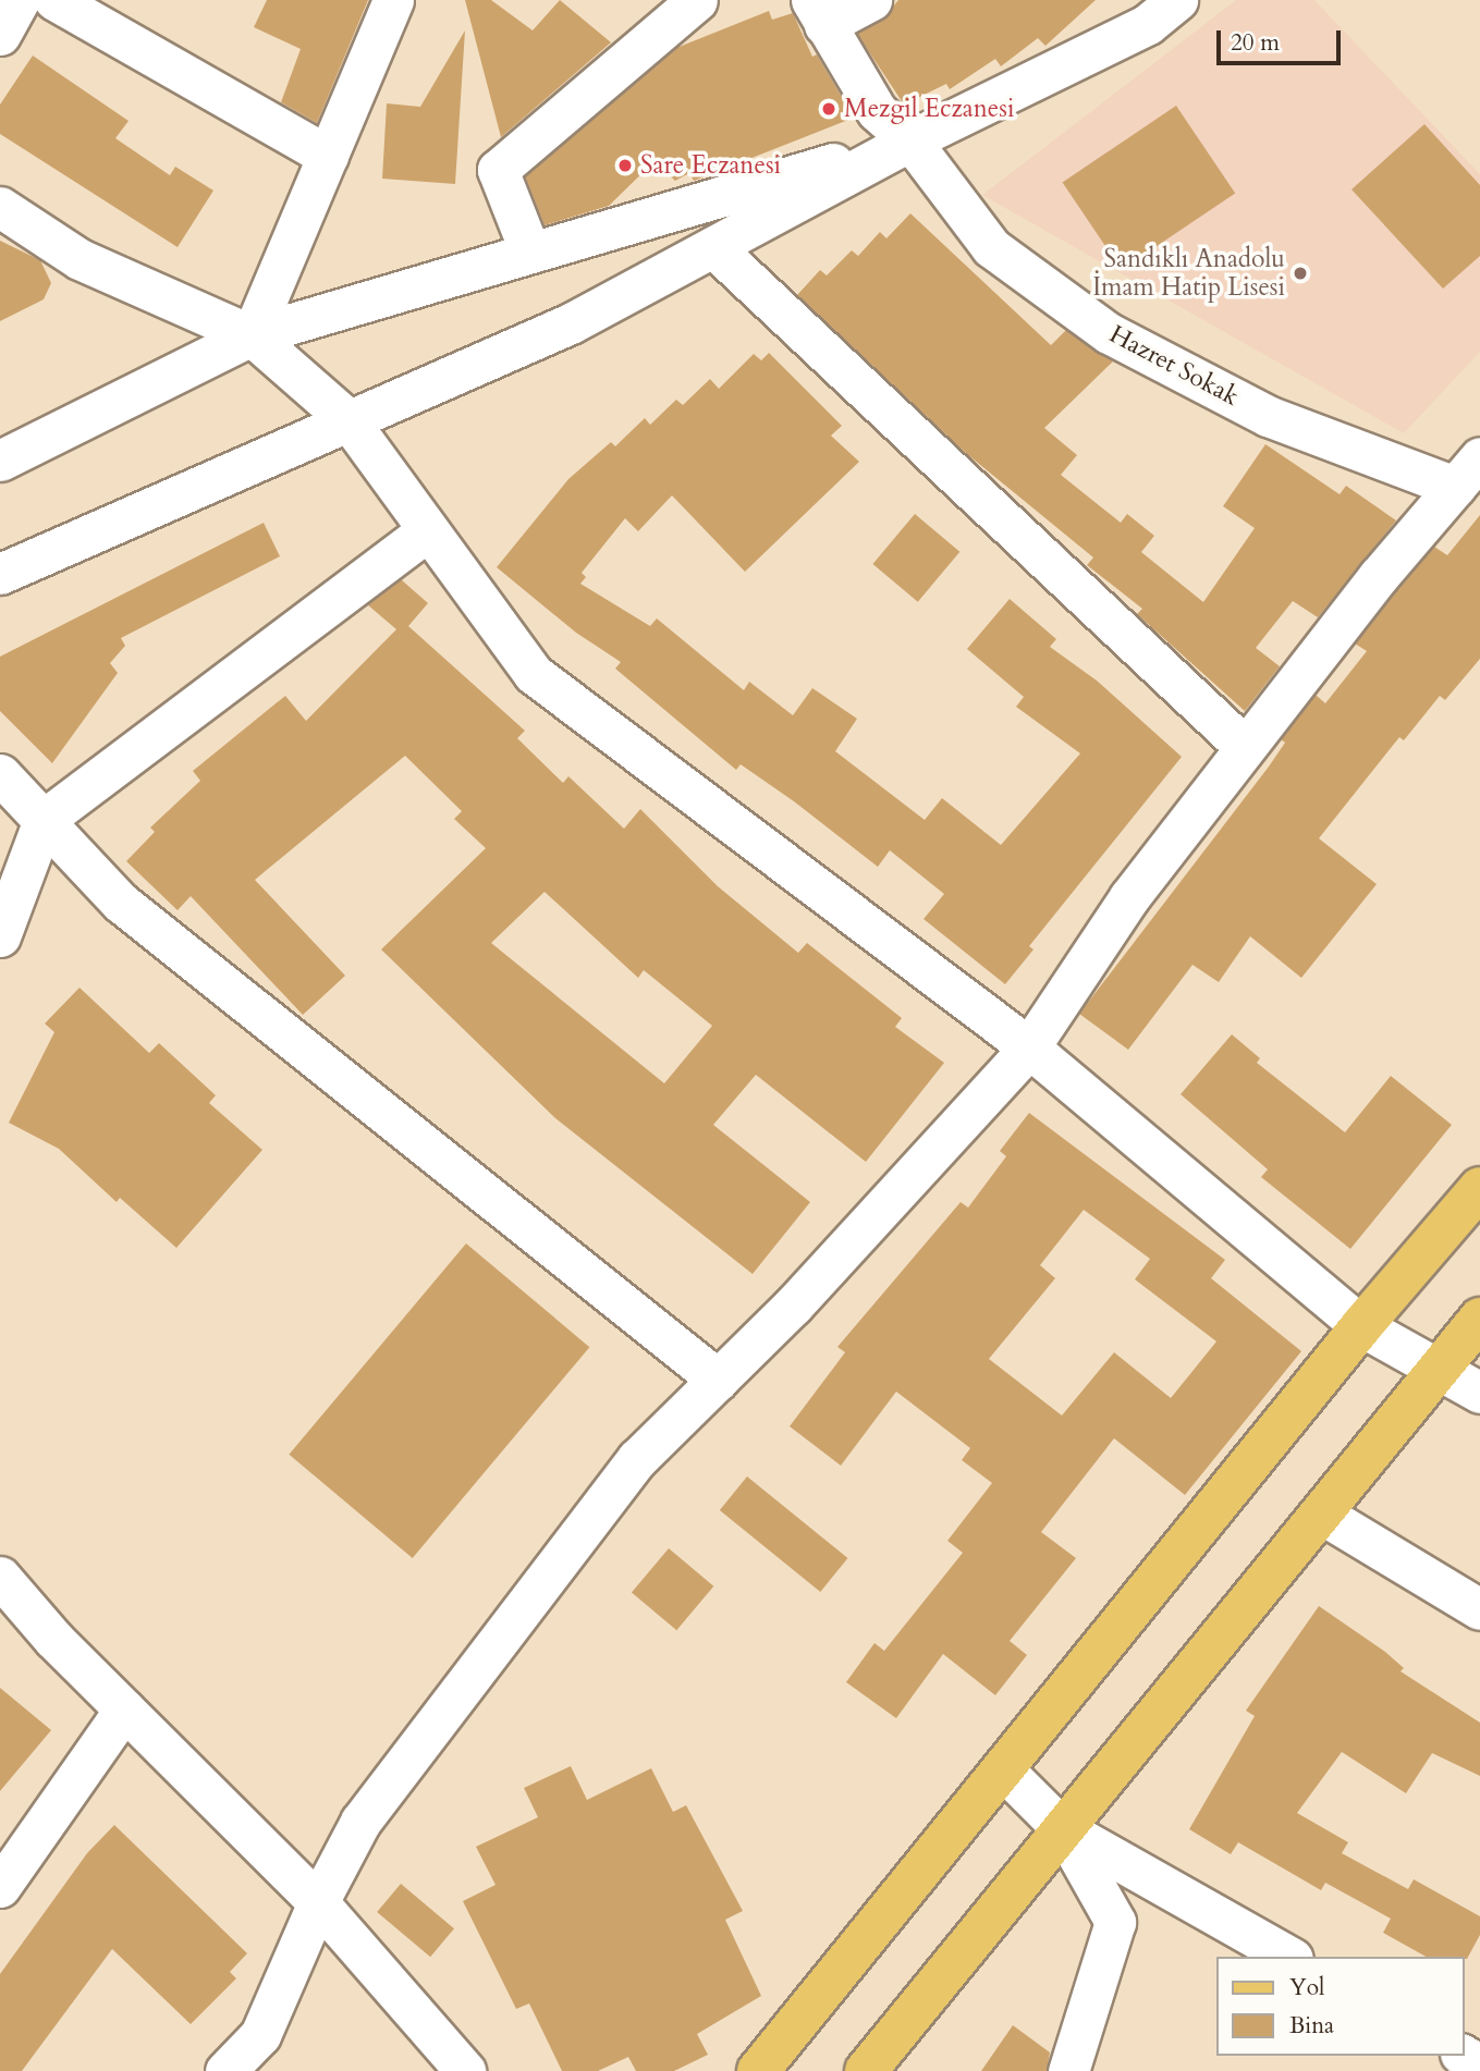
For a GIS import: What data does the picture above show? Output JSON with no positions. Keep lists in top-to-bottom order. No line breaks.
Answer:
{"streets":{"street":["Hazret Sokak"]},"places":["Mezgil Eczanesi","Sare Eczanesi","Sandıklı Anadolu İmam Hatip Lisesi"],"legend":["Yol","Bina"],"scale_bar":"20 m"}
